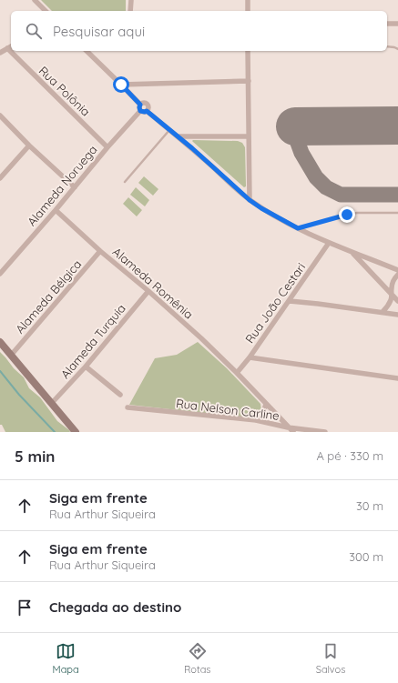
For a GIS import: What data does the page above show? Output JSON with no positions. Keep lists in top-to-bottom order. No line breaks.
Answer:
{"streets":{"street":["Rua Polônia","Alameda Noruega","Alameda Romênia","Alameda Bélgica","Rua João Cestari","Alameda Turquia","Rua Nelson Carline"]},"crossings":[["Rua Polônia","Alameda Noruega"],["Alameda Noruega","Alameda Romênia"],["Alameda Romênia","Alameda Bélgica"],["Alameda Romênia","Rua João Cestari"],["Alameda Romênia","Alameda Turquia"],["Alameda Romênia","Rua Nelson Carline"]],"page":{"search":"Pesquisar aqui","heading":["5 min","A pé · 330 m"],"list":[["Siga em frente","Rua Arthur Siqueira","30 m"],["Siga em frente","Rua Arthur Siqueira","300 m"],"Chegada ao destino"],"nav":["Mapa","Rotas","Salvos"]}}
